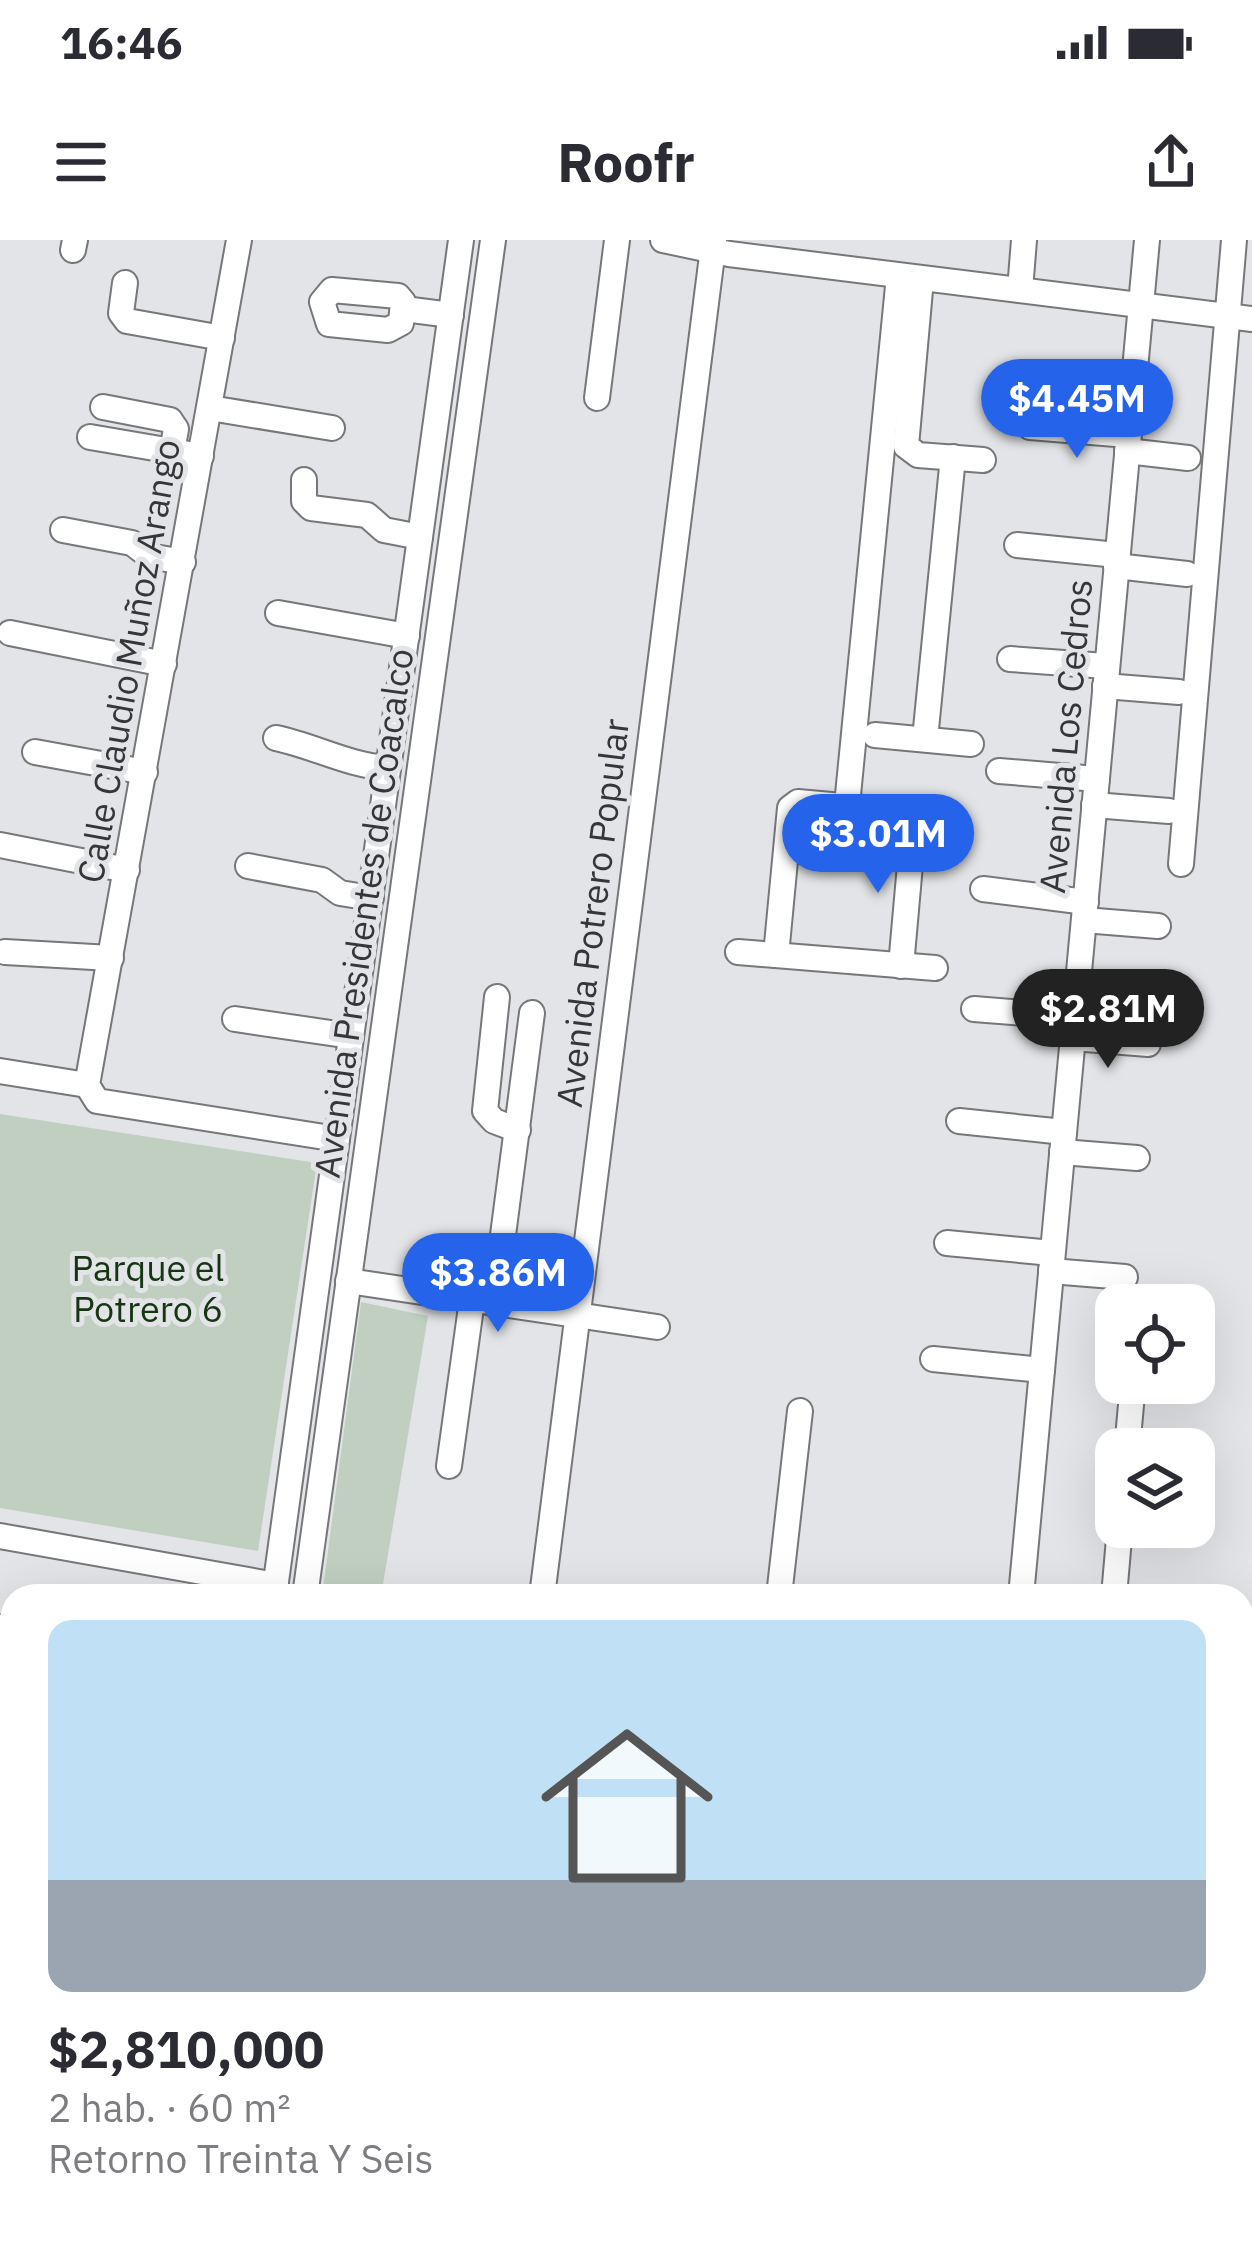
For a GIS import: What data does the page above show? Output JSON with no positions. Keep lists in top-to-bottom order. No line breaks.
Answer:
{"streets":{"street":["Calle Claudio Muñoz Arango","Avenida Los Cedros","Avenida Presidentes de Coacalco","Avenida Potrero Popular"]},"parks":["Parque el Potrero 6"],"page":{"status":"16:46","header":"Roofr","price":["$4.45M","$3.01M","$2.81M","$3.86M"],"list":[{"name":"$2,810,000","note":"2 hab. · 60 m² · Retorno Treinta Y Seis"}]}}
